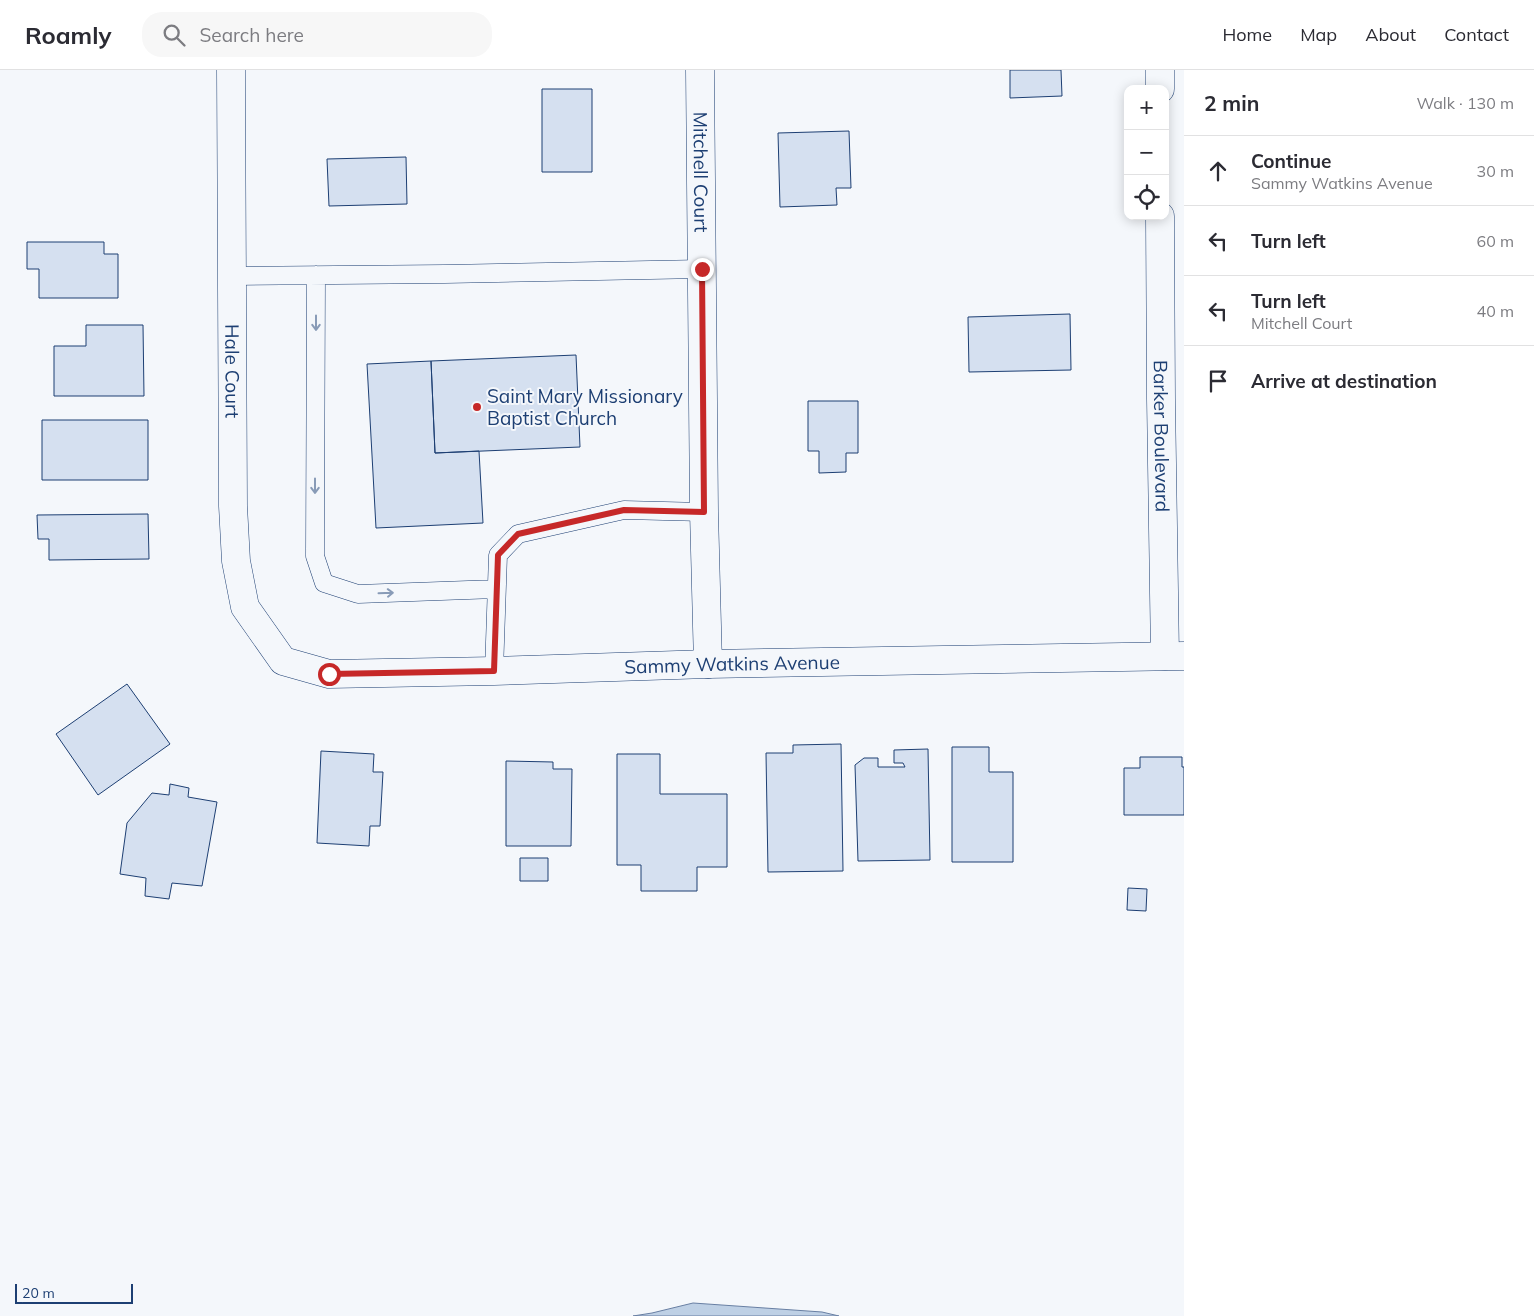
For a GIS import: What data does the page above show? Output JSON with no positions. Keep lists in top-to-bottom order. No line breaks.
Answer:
{"streets":{"street":["Mitchell Court","Hale Court","Barker Boulevard","Sammy Watkins Avenue"]},"crossings":[["Mitchell Court","Sammy Watkins Avenue"],["Hale Court","Sammy Watkins Avenue"],["Barker Boulevard","Sammy Watkins Avenue"]],"places":["Saint Mary Missionary Baptist Church"],"scale_bar":"20 m","page":{"header":"Roamly","search":"Search here","nav":["Home","Map","About","Contact"],"heading":["2 min","Walk · 130 m"],"map_buttons":["+","−"],"list":[["Continue","Sammy Watkins Avenue","30 m"],["Turn left","60 m"],["Turn left","Mitchell Court","40 m"],"Arrive at destination"],"scale":"20 m"}}
